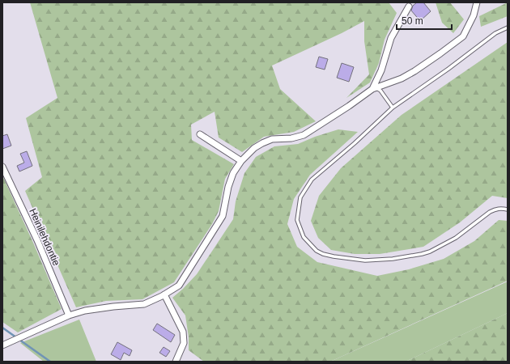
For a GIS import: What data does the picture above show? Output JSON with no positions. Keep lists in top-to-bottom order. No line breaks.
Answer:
{"streets":{"street":["Heinilehdontie"]},"scale_bar":"50 m"}
